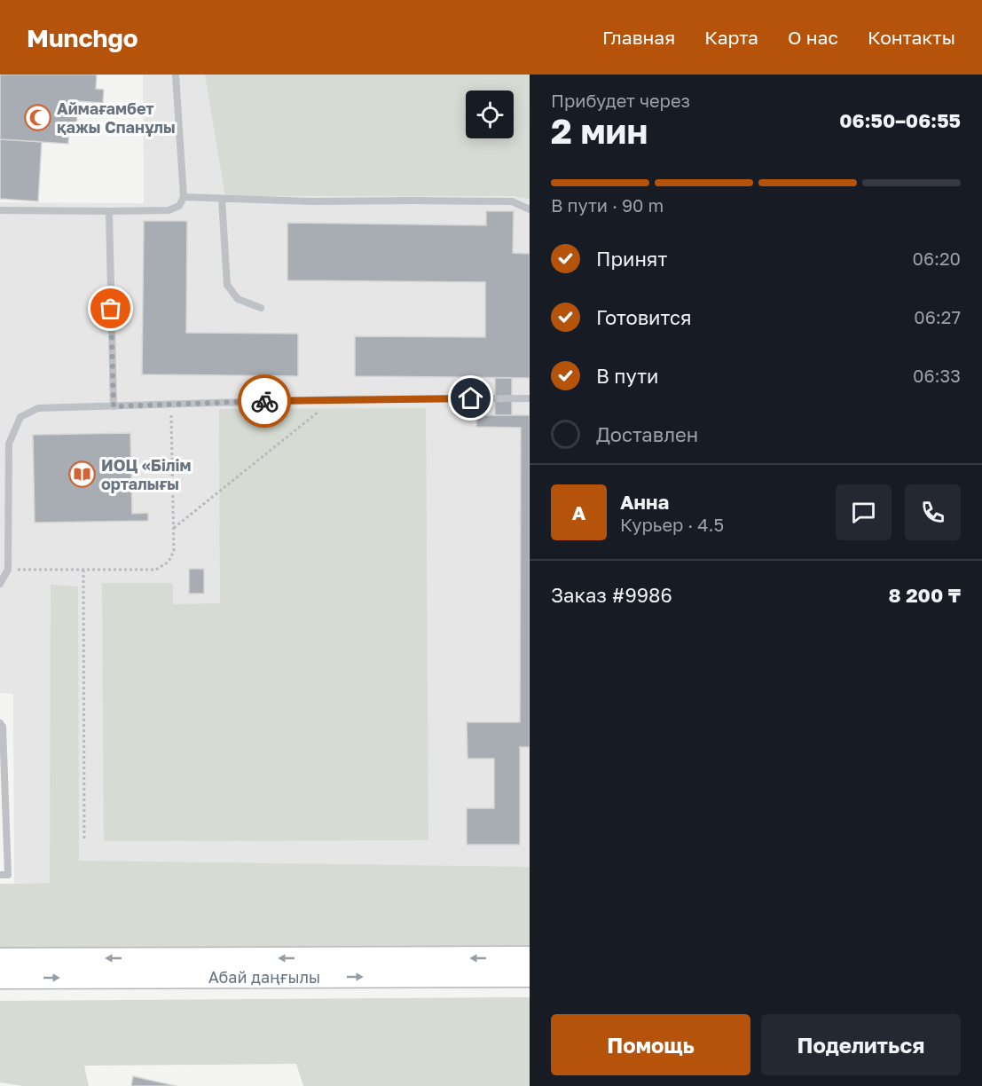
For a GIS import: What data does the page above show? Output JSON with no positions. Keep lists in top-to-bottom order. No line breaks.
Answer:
{"streets":{"main road":["Абай даңғылы"]},"places":{"mosque":["Аймағамбет қажы Спанұлы"],"library":["ИОЦ «Білім орталығы"]},"page":{"header":"Munchgo","nav":["Главная","Карта","О нас","Контакты"],"heading":["2 мин","Прибудет через","06:50–06:55"],"panel":["Анна","Курьер · 4.5","Заказ #9986","8 200 ₸"],"bar":"В пути · 90 m","list":[["Принят","06:20"],["Готовится","06:27"],["В пути","06:33"],"Доставлен"],"round":"А","buttons":["Помощь","Поделиться"]}}
